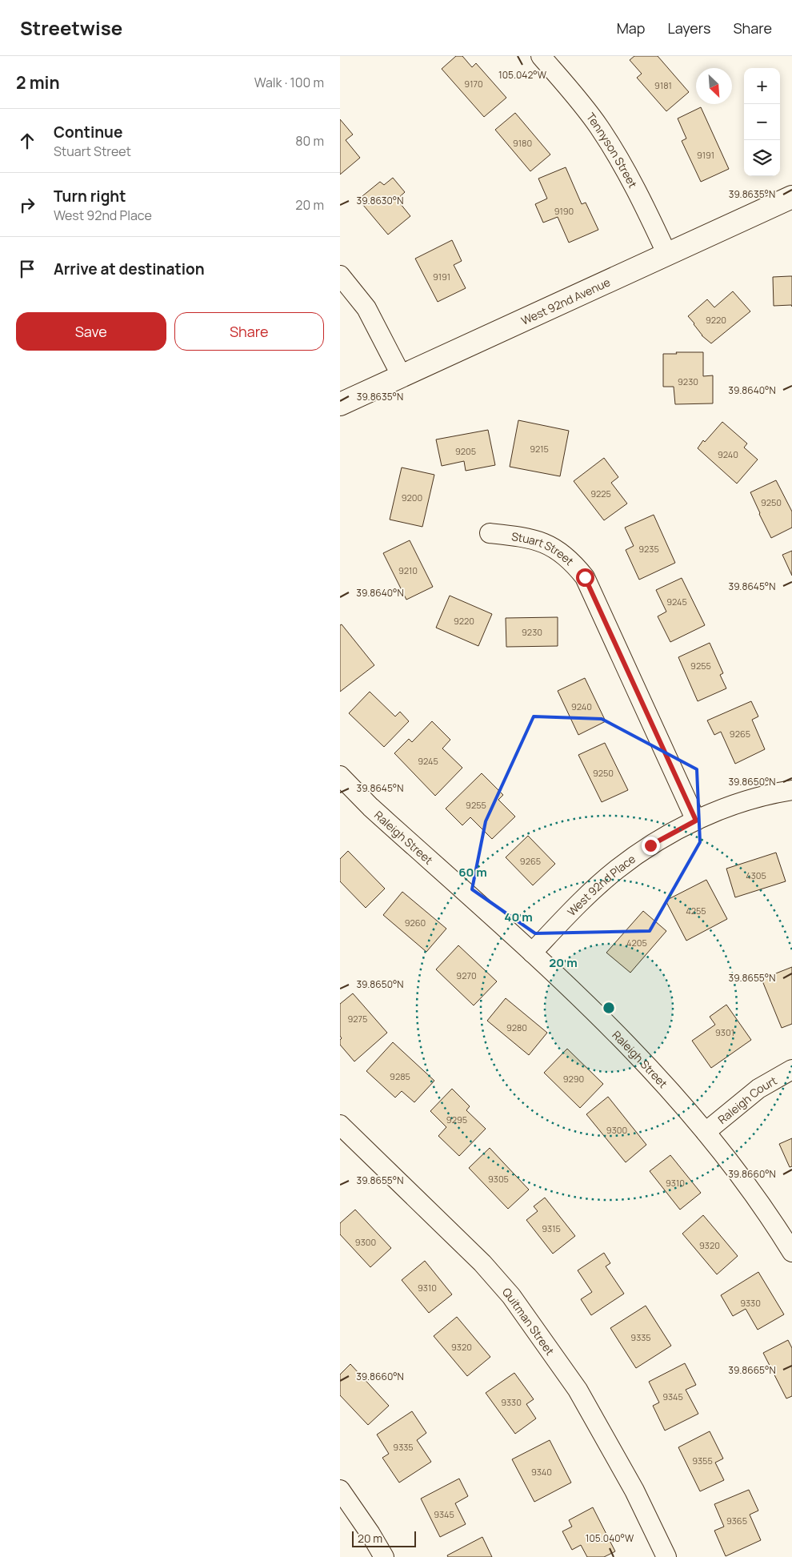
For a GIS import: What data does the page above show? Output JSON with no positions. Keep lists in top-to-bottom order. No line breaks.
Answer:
{"streets":{"main road":["West 92nd Avenue"],"street":["Tennyson Street","Stuart Street","Raleigh Street","West 92nd Place","Raleigh Court","Quitman Street"]},"crossings":[["Tennyson Street","West 92nd Avenue"],["Stuart Street","West 92nd Place"],["Raleigh Street","West 92nd Place"],["Raleigh Street","Raleigh Court"]],"house_numbers":["9170","9181","9180","9191","9190","9191","9220","9230","9215","9205","9240","9225","9200","9250","9235","9210","9245","9220","9230","9255","9240","9265","9245","9250","9255","9265","4305","4255","9260","4205","9270","9275","9280","9301","9285","9290","9295","9300","9305","9310","9315","9300","9320","9310","9330","9335","9320","9345","9330","9335","9355","9340","9345","9365"],"scale_bar":"20 m","north":"bottom right","page":{"header":"Streetwise","nav":["Map","Layers","Share"],"heading":["2 min","Walk · 100 m"],"map_buttons":["+","−"],"list":[["Continue","Stuart Street","80 m"],["Turn right","West 92nd Place","20 m"],"Arrive at destination"],"buttons":["Save","Share"],"scale":"20 m"},"coordinates":["105.042°W","39.8635°N","39.8630°N","39.8640°N","39.8645°N","39.8650°N","39.8655°N","39.8660°N","39.8665°N","105.040°W"],"rings":["60 m","40 m","20 m"]}
